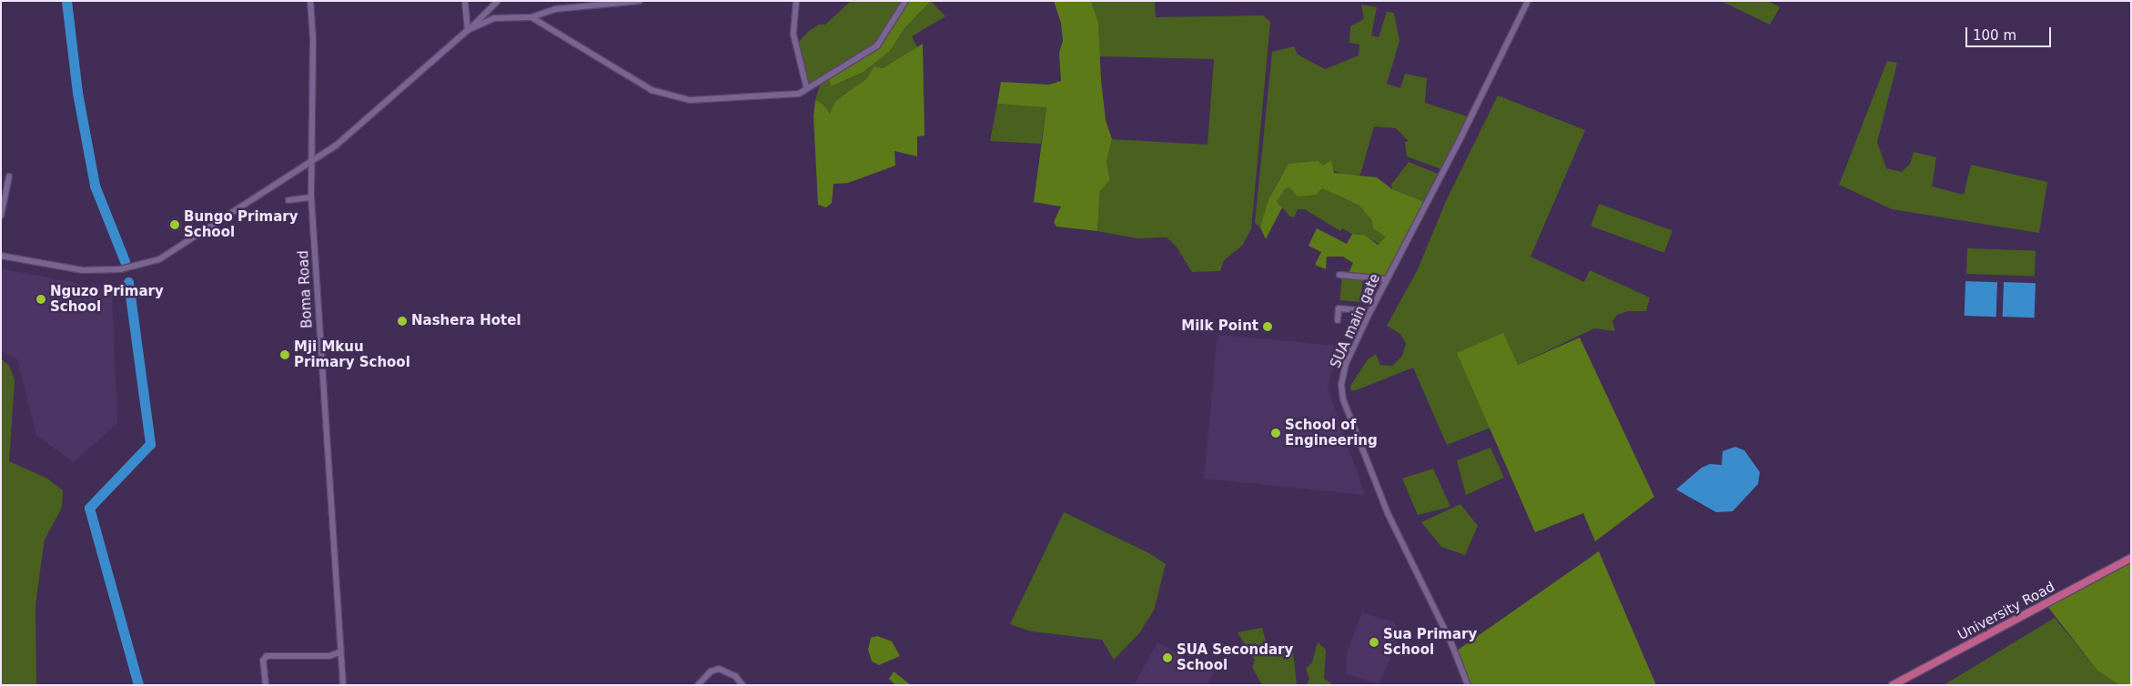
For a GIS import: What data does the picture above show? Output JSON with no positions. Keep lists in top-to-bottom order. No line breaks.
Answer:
{"streets":{"main road":["University Road"],"street":["Boma Road","SUA main gate"]},"places":["Bungo Primary School","Nguzo Primary School","Nashera Hotel","Milk Point","Mji Mkuu Primary School","School of Engineering","Sua Primary School","SUA Secondary School"],"scale_bar":"100 m"}
